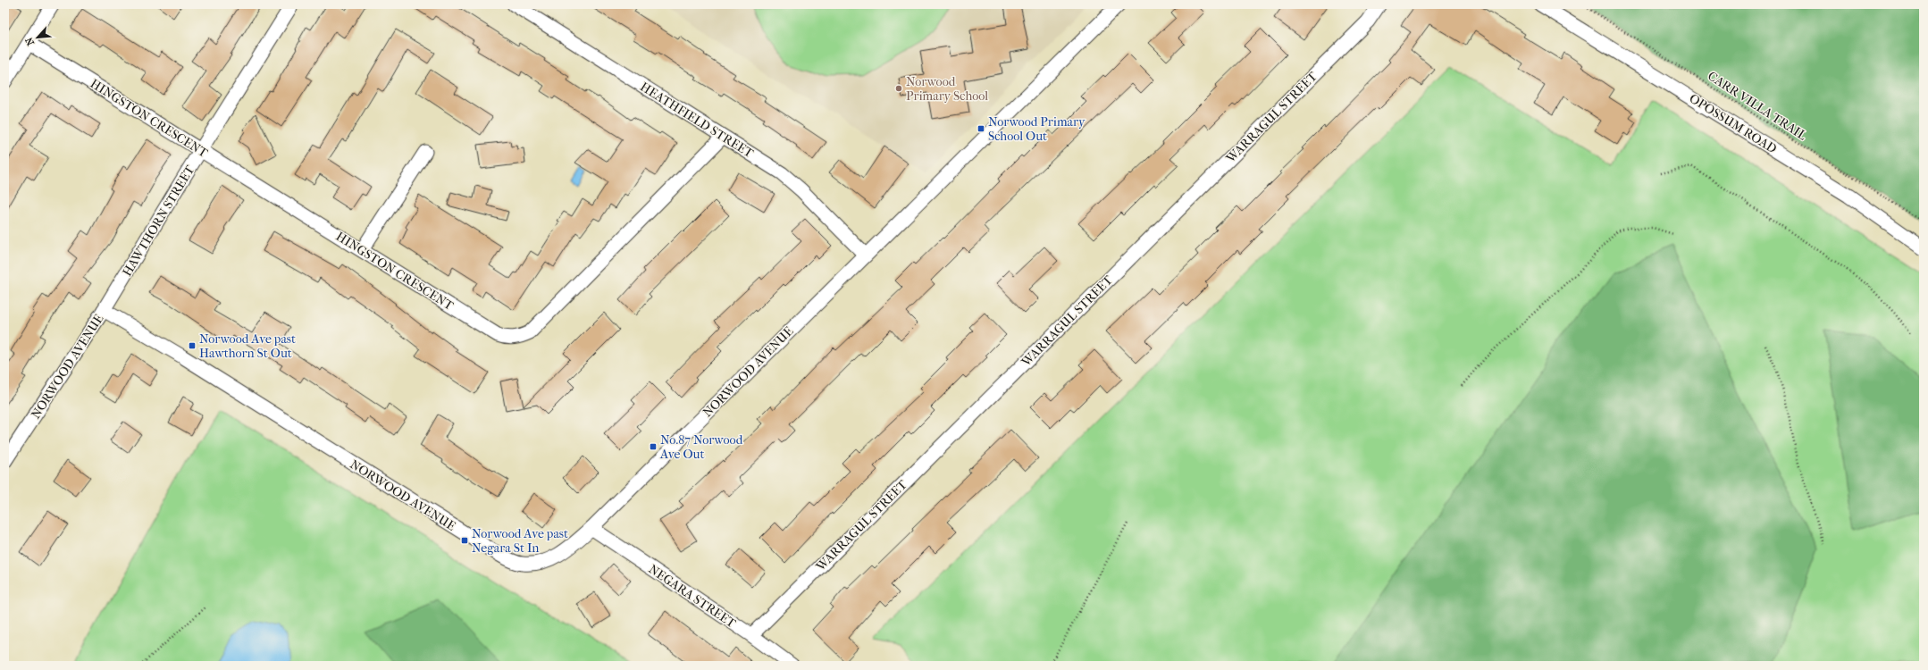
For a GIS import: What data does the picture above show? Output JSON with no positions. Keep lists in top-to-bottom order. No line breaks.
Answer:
{"streets":{"street":["WARRAGUL STREET","HINGSTON CRESCENT","HEATHFIELD STREET","OPOSSUM ROAD","HAWTHORN STREET","NORWOOD AVENUE","NEGARA STREET"],"path":["CARR VILLA TRAIL"]},"crossings":[["WARRAGUL STREET","NEGARA STREET"],["HINGSTON CRESCENT","HEATHFIELD STREET"],["HINGSTON CRESCENT","HAWTHORN STREET"],["HEATHFIELD STREET","NORWOOD AVENUE"],["HAWTHORN STREET","NORWOOD AVENUE"],["NORWOOD AVENUE","NEGARA STREET"]],"places":{"other":["Norwood Primary School"],"transit":["Norwood Primary School Out","Norwood Ave past Hawthorn St Out","No.87 Norwood Ave Out","Norwood Ave past Negara St In"]},"north":"bottom left"}
